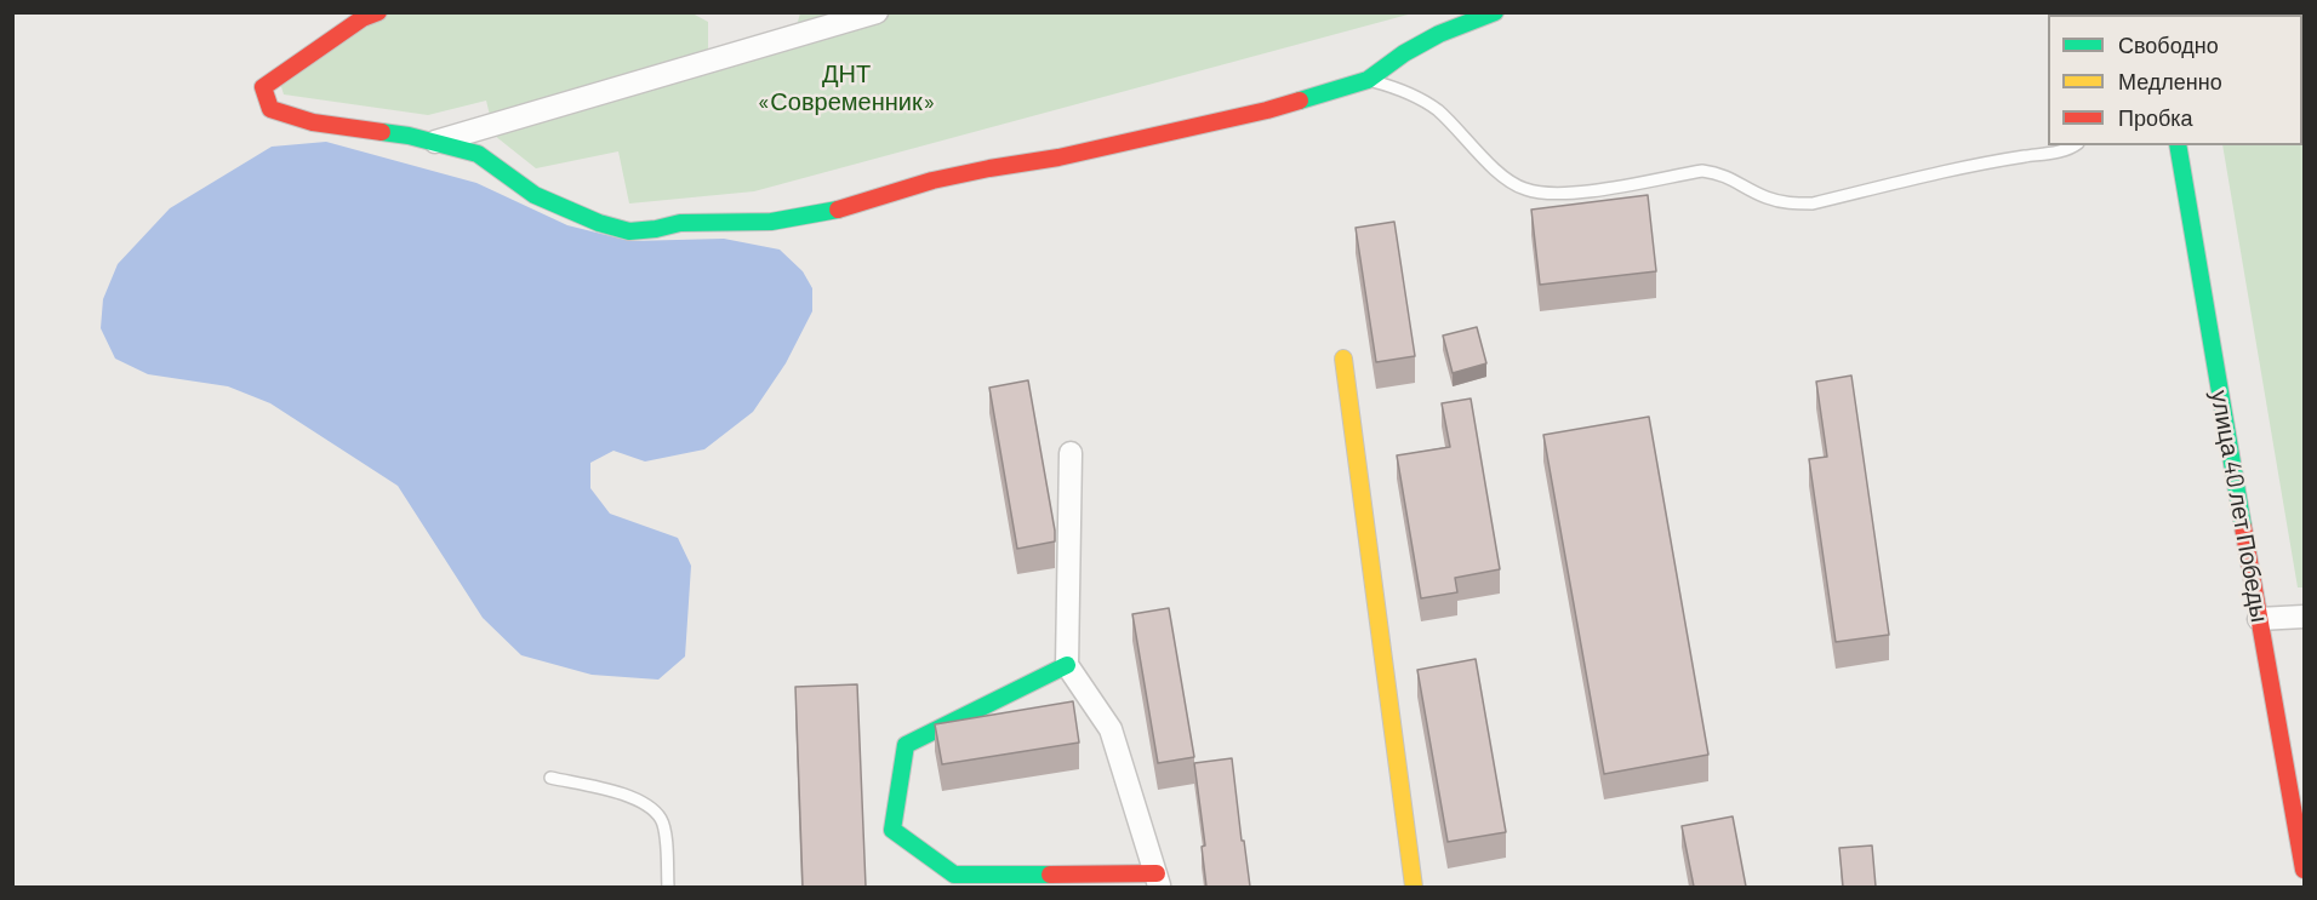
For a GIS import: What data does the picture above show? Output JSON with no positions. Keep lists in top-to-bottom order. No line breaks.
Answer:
{"streets":{"street":["улица 40 лет Победы"]},"parks":["ДНТ «Современник»"],"legend":["Свободно","Медленно","Пробка"]}
